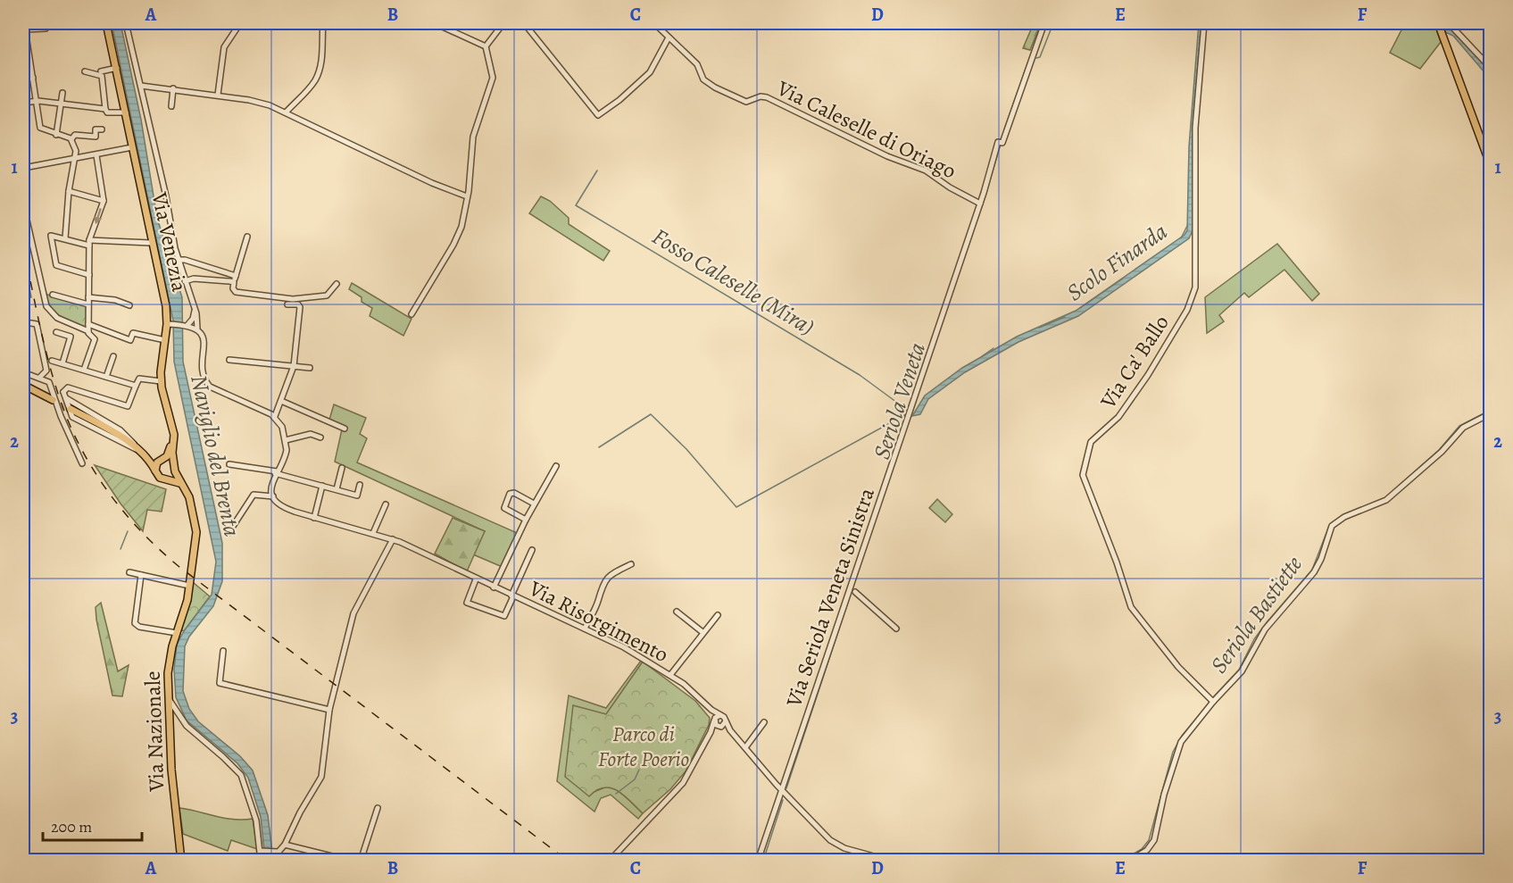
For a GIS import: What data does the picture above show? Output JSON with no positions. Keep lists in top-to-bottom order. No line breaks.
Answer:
{"streets":{"main road":["Via Venezia","Via Nazionale"],"street":["Via Caleselle di Oriago","Via Ca' Ballo","Via Seriola Veneta Sinistra","Via Risorgimento"]},"crossings":[["Via Caleselle di Oriago","Via Seriola Veneta Sinistra"],["Via Seriola Veneta Sinistra","Via Risorgimento"]],"water":["Scolo Finarda","Fosso Caleselle (Mira)","Seriola Veneta","Naviglio del Brenta","Seriola Bastiette"],"parks":["Parco di Forte Poerio"],"scale_bar":"200 m","grid":{"columns":["A","B","C","D","E","F"],"rows":["1","2","3"]}}
